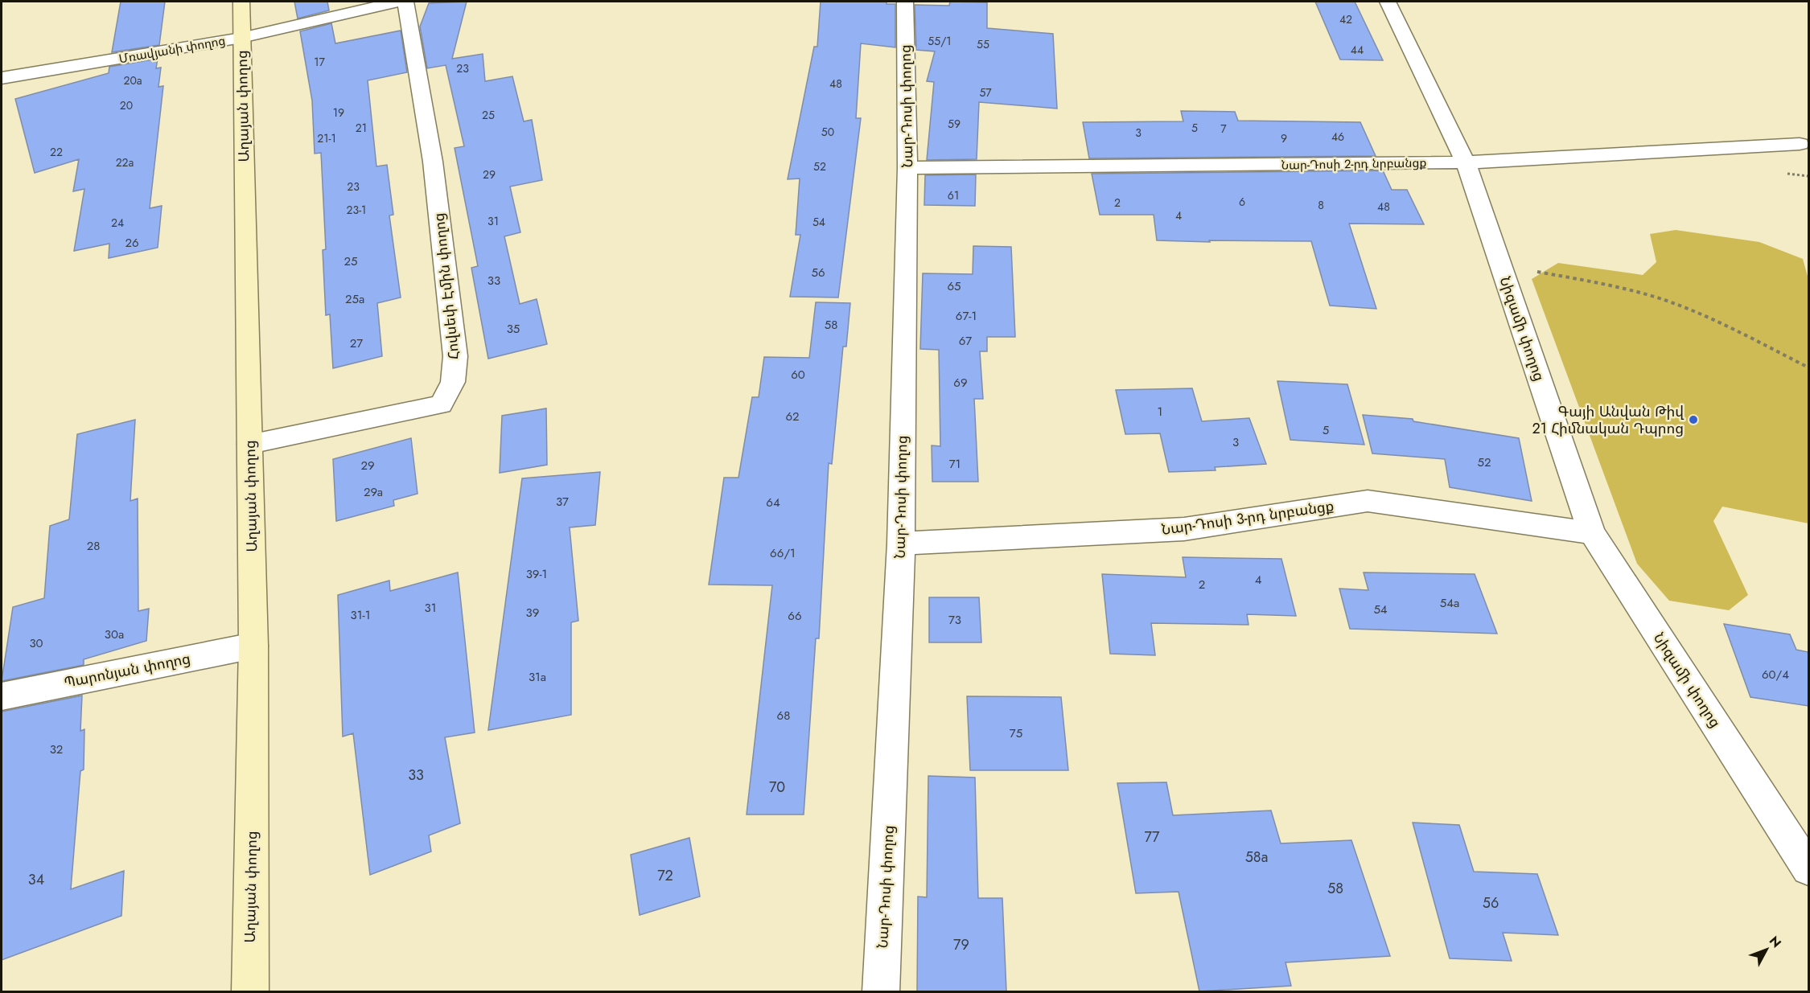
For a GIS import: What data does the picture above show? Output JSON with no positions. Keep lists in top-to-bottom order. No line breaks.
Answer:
{"streets":{"street":["Մռավյանի փողոց","Աղայան փողոց","Նար-Դոսի փողոց","Նար-Դոսի 2-րդ նրբանցք","Հովսեփ Էմին փողոց","Նիզամի փողոց","Նար-Դոսի 3-րդ նրբանցք","Պարոնյան փողոց"]},"crossings":[["Մռավյանի փողոց","Աղայան փողոց"],["Աղայան փողոց","Հովսեփ Էմին փողոց"],["Աղայան փողոց","Պարոնյան փողոց"],["Նար-Դոսի փողոց","Նար-Դոսի 2-րդ նրբանցք"],["Նար-Դոսի փողոց","Նար-Դոսի 3-րդ նրբանցք"],["Նար-Դոսի 2-րդ նրբանցք","Նիզամի փողոց"],["Նիզամի փողոց","Նար-Դոսի 3-րդ նրբանցք"]],"places":["Գայի Անվան Թիվ 21 Հիմնական Դպրոց"],"house_numbers":["42","55/1","55","44","17","23","20а","48","57","20","19","25","59","21","5","7","50","3","46","21-1","9","22","22а","52","29","23","61","6","2","8","48","23-1","4","31","54","24","26","25","56","33","65","25a","67-1","58","35","67","27","60","69","1","62","5","3","52","71","29","29a","37","64","28","66/1","39-1","4","2","54a","31","54","39","31-1","66","73","30a","30","60/4","31a","68","75","32","33","70","77","58a","72","34","58","56","79"],"north":"top right"}
